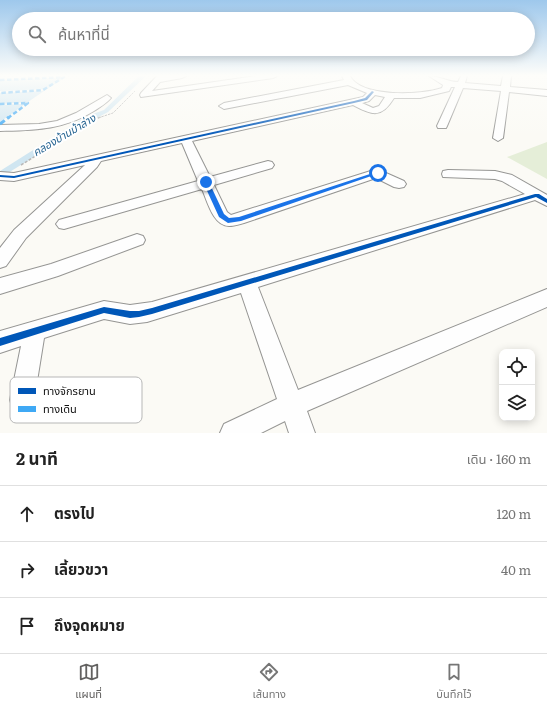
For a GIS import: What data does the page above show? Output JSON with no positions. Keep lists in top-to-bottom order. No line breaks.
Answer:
{"water":["คลองบ้านม้าล่าง"],"legend":["ทางจักรยาน","ทางเดิน"],"page":{"search":"ค้นหาที่นี่","heading":["2 นาที","เดิน · 160 m"],"list":[["ตรงไป","120 m"],["เลี้ยวขวา","40 m"],"ถึงจุดหมาย"],"nav":["แผนที่","เส้นทาง","บันทึกไว้"]}}
